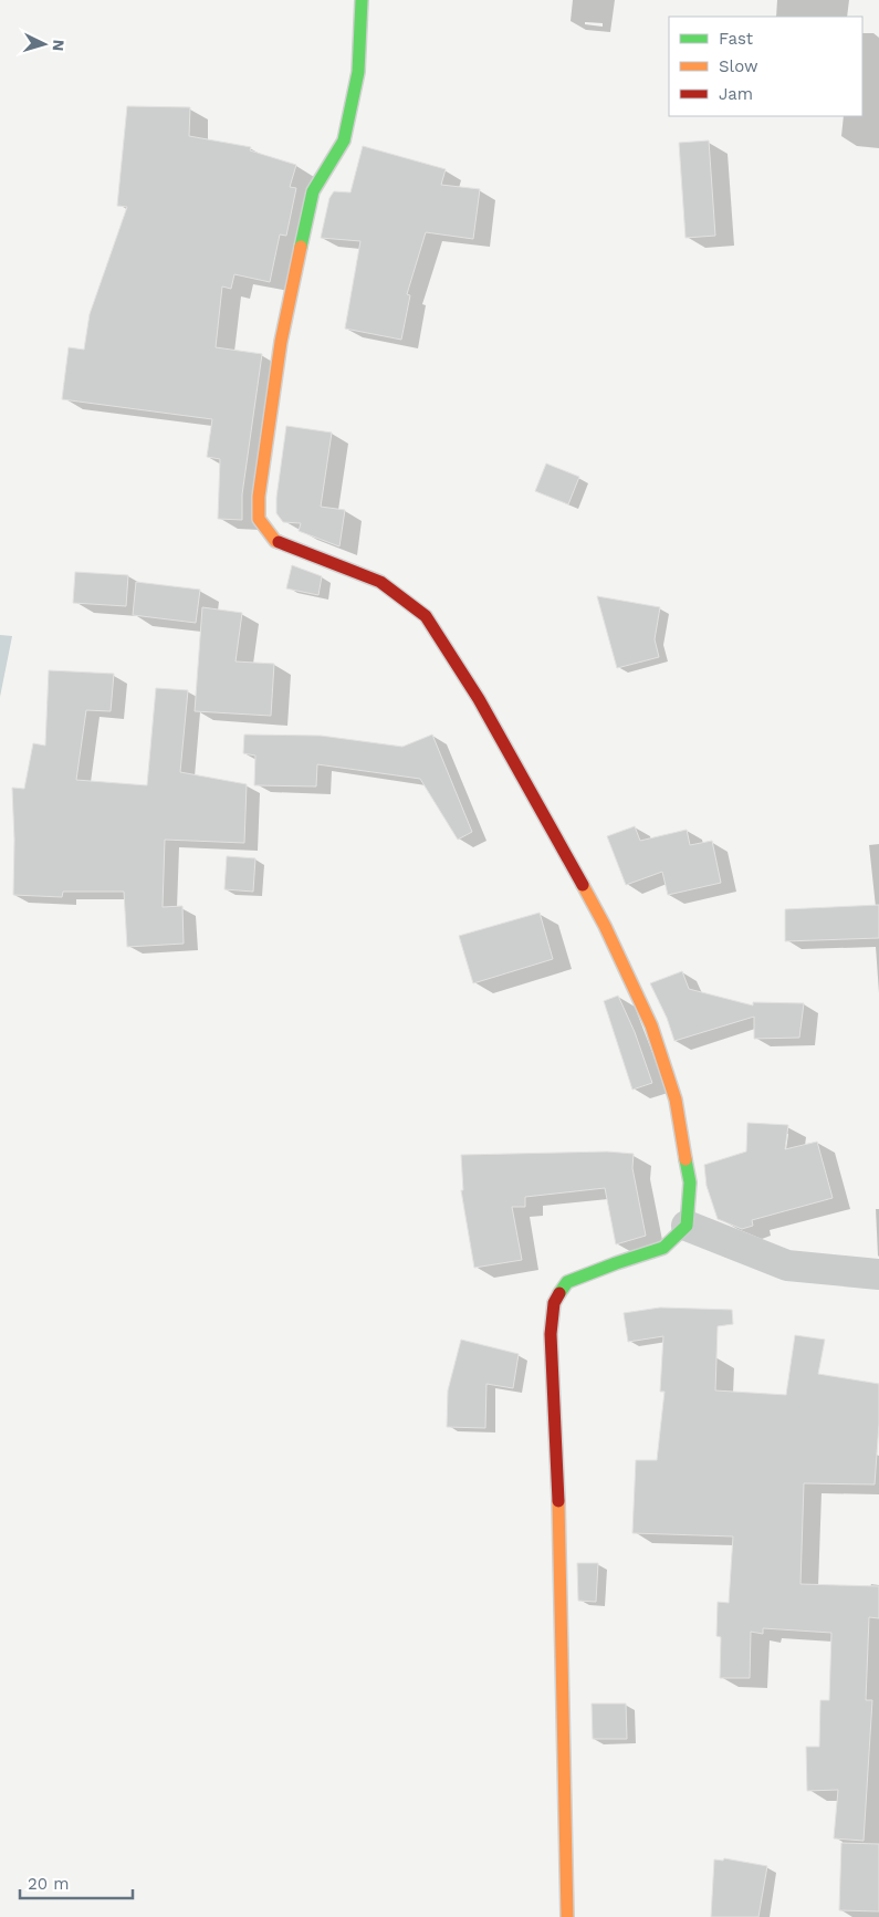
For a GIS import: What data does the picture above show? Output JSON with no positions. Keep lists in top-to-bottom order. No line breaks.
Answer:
{"legend":["Fast","Slow","Jam"],"scale_bar":"20 m","north":"right"}
